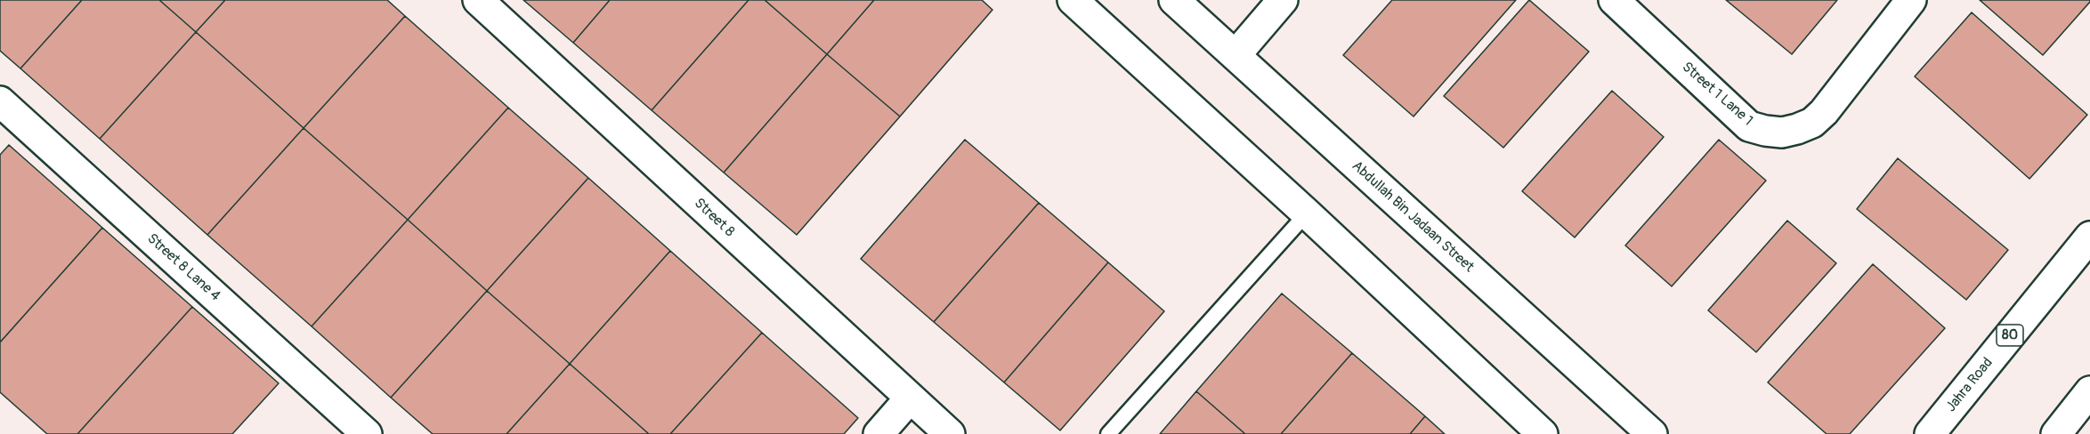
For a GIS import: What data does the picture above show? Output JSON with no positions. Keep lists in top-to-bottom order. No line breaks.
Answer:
{"streets":{"main road":["Street 1 Lane 1","Abdullah Bin Jadaan Street","Street 8","Street 8 Lane 4","80","Jahra Road"]}}
